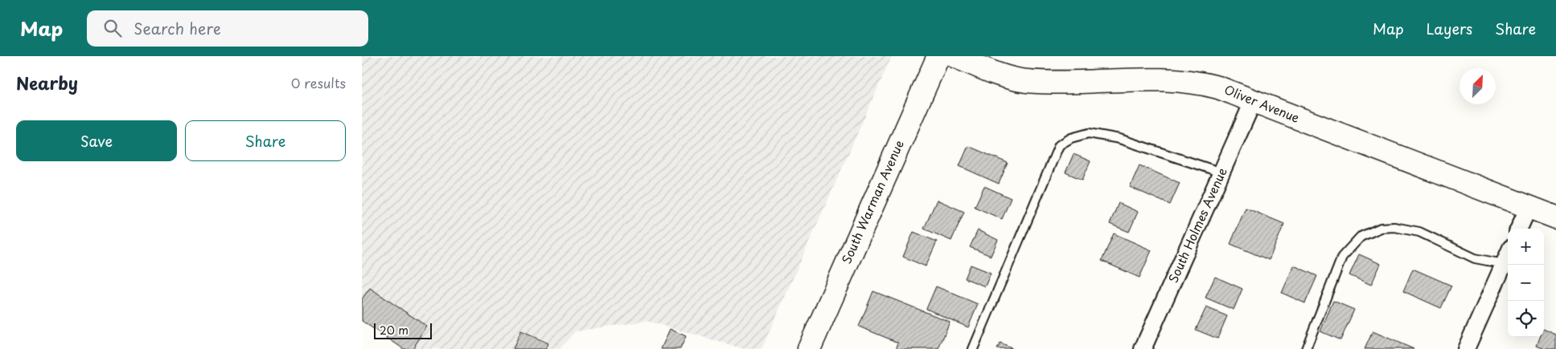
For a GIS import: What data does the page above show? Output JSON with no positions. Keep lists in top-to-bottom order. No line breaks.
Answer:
{"streets":{"street":["Oliver Avenue","South Warman Avenue","South Holmes Avenue"]},"crossings":[["Oliver Avenue","South Holmes Avenue"]],"scale_bar":"20 m","north":"top right","page":{"header":"Map","search":"Search here","nav":["Map","Layers","Share"],"heading":["Nearby","0 results"],"buttons":["Save","Share"],"map_buttons":["+","−"],"scale":"20 m"}}
